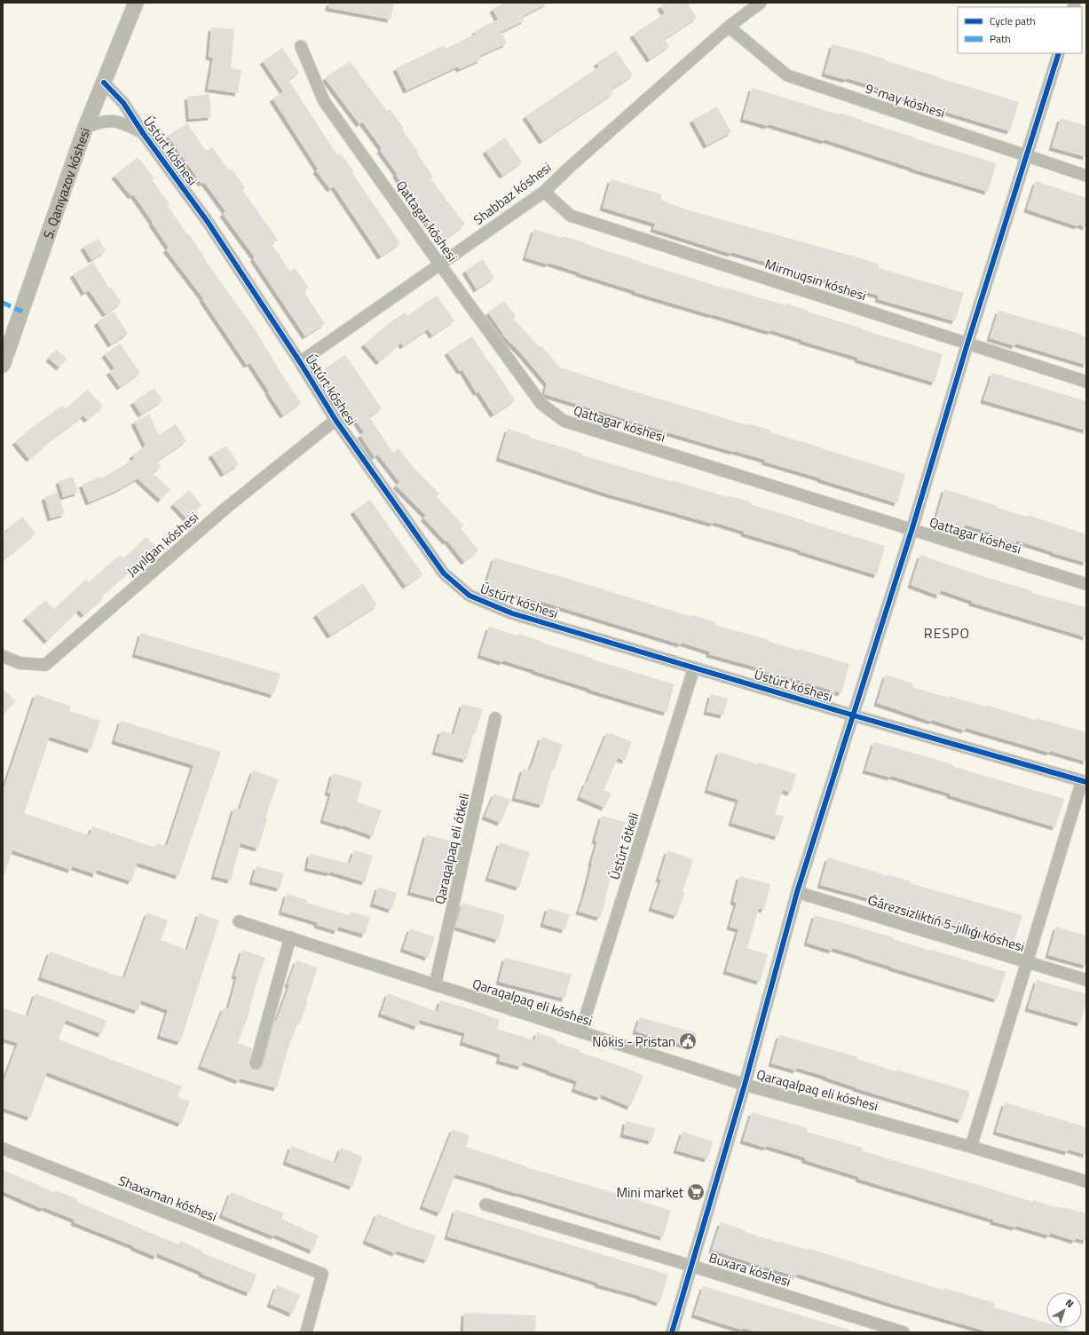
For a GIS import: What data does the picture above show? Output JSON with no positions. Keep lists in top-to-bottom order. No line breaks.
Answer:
{"streets":{"street":["9-may kóshesi","Ústúrt kóshesi","S. Qanıyazov kóshesi","Shabbaz kóshesi","Qattagar kóshesi","Mirmuqsin kóshesi","Jayılǵan kóshesi","Ústúrt ótkeli","Qaraqalpaq eli ótkeli","Ǵárezsizliktiń 5-jıllıǵı kóshesi","Qaraqalpaq eli kóshesi","Shaxaman kóshesi","Buxara kóshesi"]},"crossings":[["9-may kóshesi","Shabbaz kóshesi"],["Ústúrt kóshesi","S. Qanıyazov kóshesi"],["Ústúrt kóshesi","Shabbaz kóshesi"],["Ústúrt kóshesi","Jayılǵan kóshesi"],["Ústúrt kóshesi","Ústúrt ótkeli"],["Shabbaz kóshesi","Qattagar kóshesi"],["Shabbaz kóshesi","Mirmuqsin kóshesi"],["Ústúrt ótkeli","Qaraqalpaq eli kóshesi"],["Qaraqalpaq eli ótkeli","Qaraqalpaq eli kóshesi"]],"districts":["RESPO"],"places":{"public building":["Nókis - Pristan"],"supermarket":["Mini market"]},"legend":["Cycle path","Path"],"north":"top right"}
